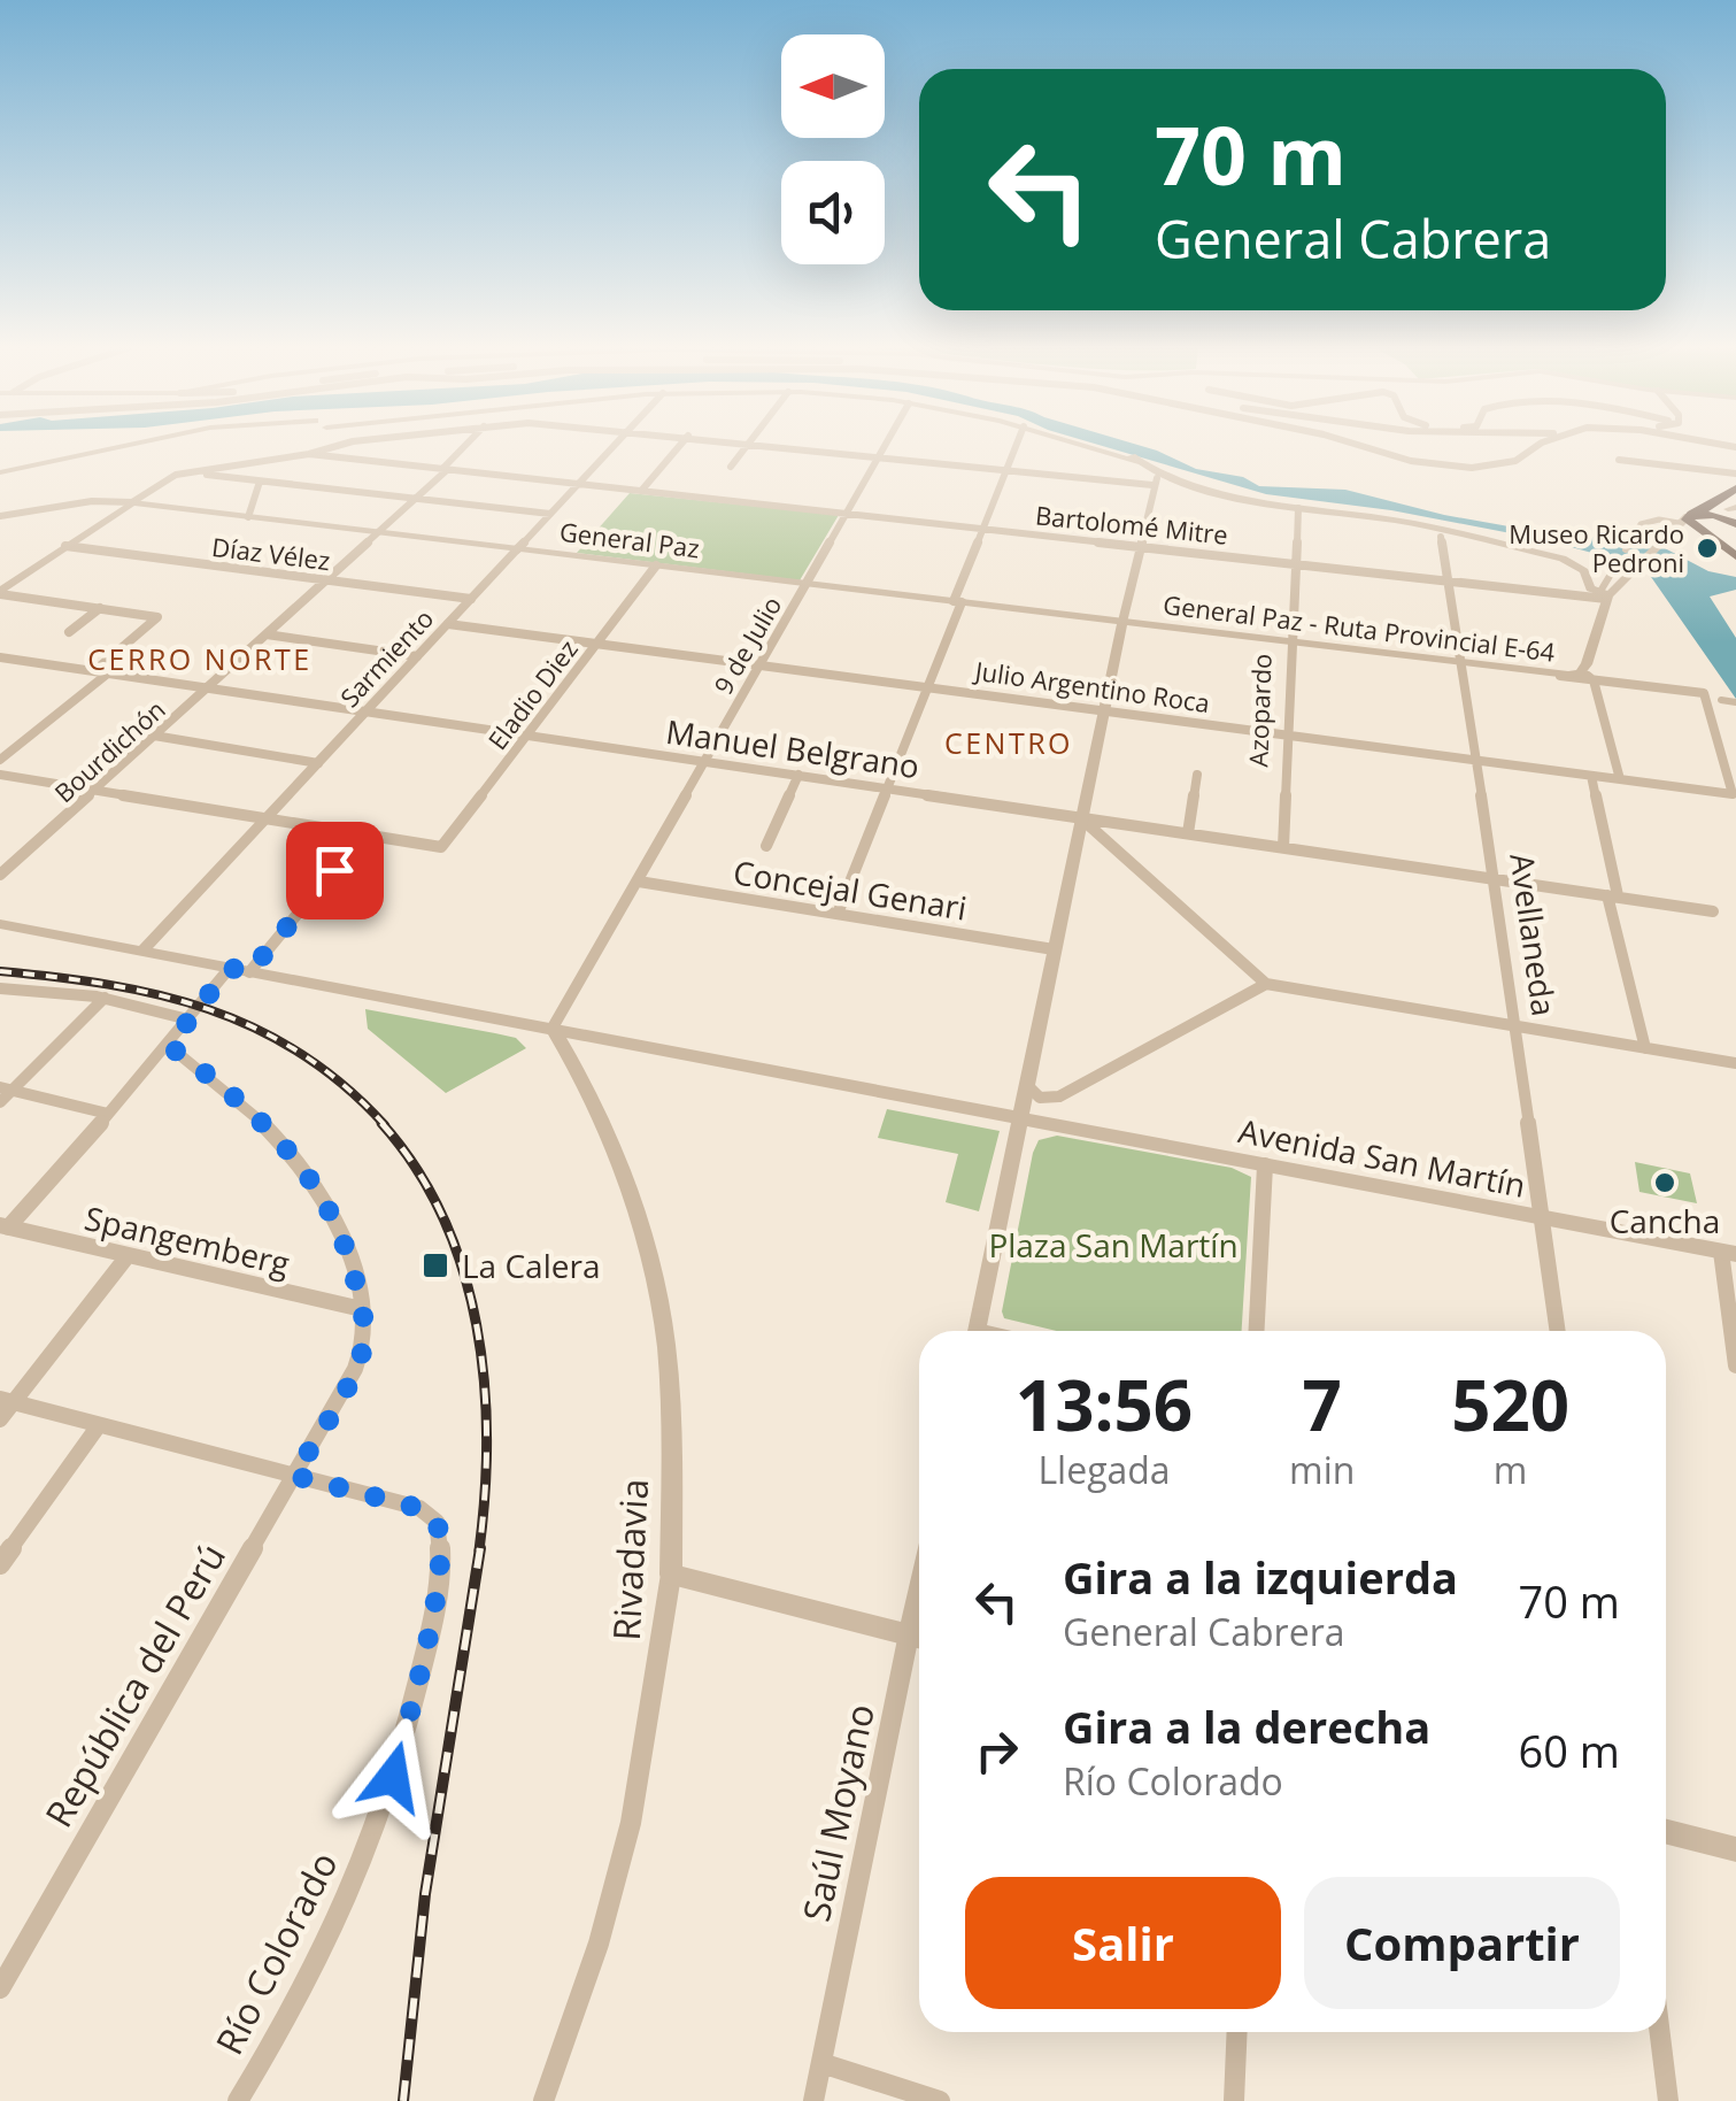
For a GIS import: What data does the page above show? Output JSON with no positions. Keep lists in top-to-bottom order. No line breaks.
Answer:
{"streets":{"street":["Bartolomé Mitre","General Paz","Díaz Vélez","General Paz - Ruta Provincial E-64","9 de Julio","Sarmiento","Julio Argentino Roca","Eladio Diez","Azopardo","Manuel Belgrano","Bourdichón","Concejal Genari","Avellaneda","Avenida San Martín","Spangemberg","Rivadavia","República del Perú","Saúl Moyano","Río Colorado"]},"crossings":[["Bartolomé Mitre","9 de Julio"],["Bartolomé Mitre","Sarmiento"],["Bartolomé Mitre","Azopardo"],["Bartolomé Mitre","Bourdichón"],["Bartolomé Mitre","Avellaneda"],["General Paz","General Paz - Ruta Provincial E-64"],["General Paz","9 de Julio"],["General Paz","Sarmiento"],["General Paz","Eladio Diez"],["General Paz","Bourdichón"],["Díaz Vélez","Sarmiento"],["Díaz Vélez","Bourdichón"],["General Paz - Ruta Provincial E-64","Azopardo"],["General Paz - Ruta Provincial E-64","Avellaneda"],["9 de Julio","Julio Argentino Roca"],["9 de Julio","Manuel Belgrano"],["9 de Julio","Concejal Genari"],["9 de Julio","Avenida San Martín"],["9 de Julio","Rivadavia"],["Sarmiento","Julio Argentino Roca"],["Sarmiento","Manuel Belgrano"],["Sarmiento","Avenida San Martín"],["Julio Argentino Roca","Eladio Diez"],["Julio Argentino Roca","Azopardo"],["Julio Argentino Roca","Avellaneda"],["Eladio Diez","Manuel Belgrano"],["Azopardo","Manuel Belgrano"],["Manuel Belgrano","Bourdichón"],["Manuel Belgrano","Avellaneda"],["Avellaneda","Avenida San Martín"],["Avenida San Martín","Rivadavia"],["República del Perú","Río Colorado"]],"districts":["CERRO NORTE","CENTRO"],"parks":["Plaza San Martín"],"places":{"other":["Museo Ricardo Pedroni","Cancha"],"transit":["La Calera"]},"north":"left","page":{"turn":["70 m","General Cabrera"],"eta":["13:56","Llegada","7","min","520","m"],"list":[{"name":"Gira a la izquierda","note":"General Cabrera","value":"70 m"},{"name":"Gira a la derecha","note":"Río Colorado","value":"60 m"}],"buttons":["Salir","Compartir"]}}
